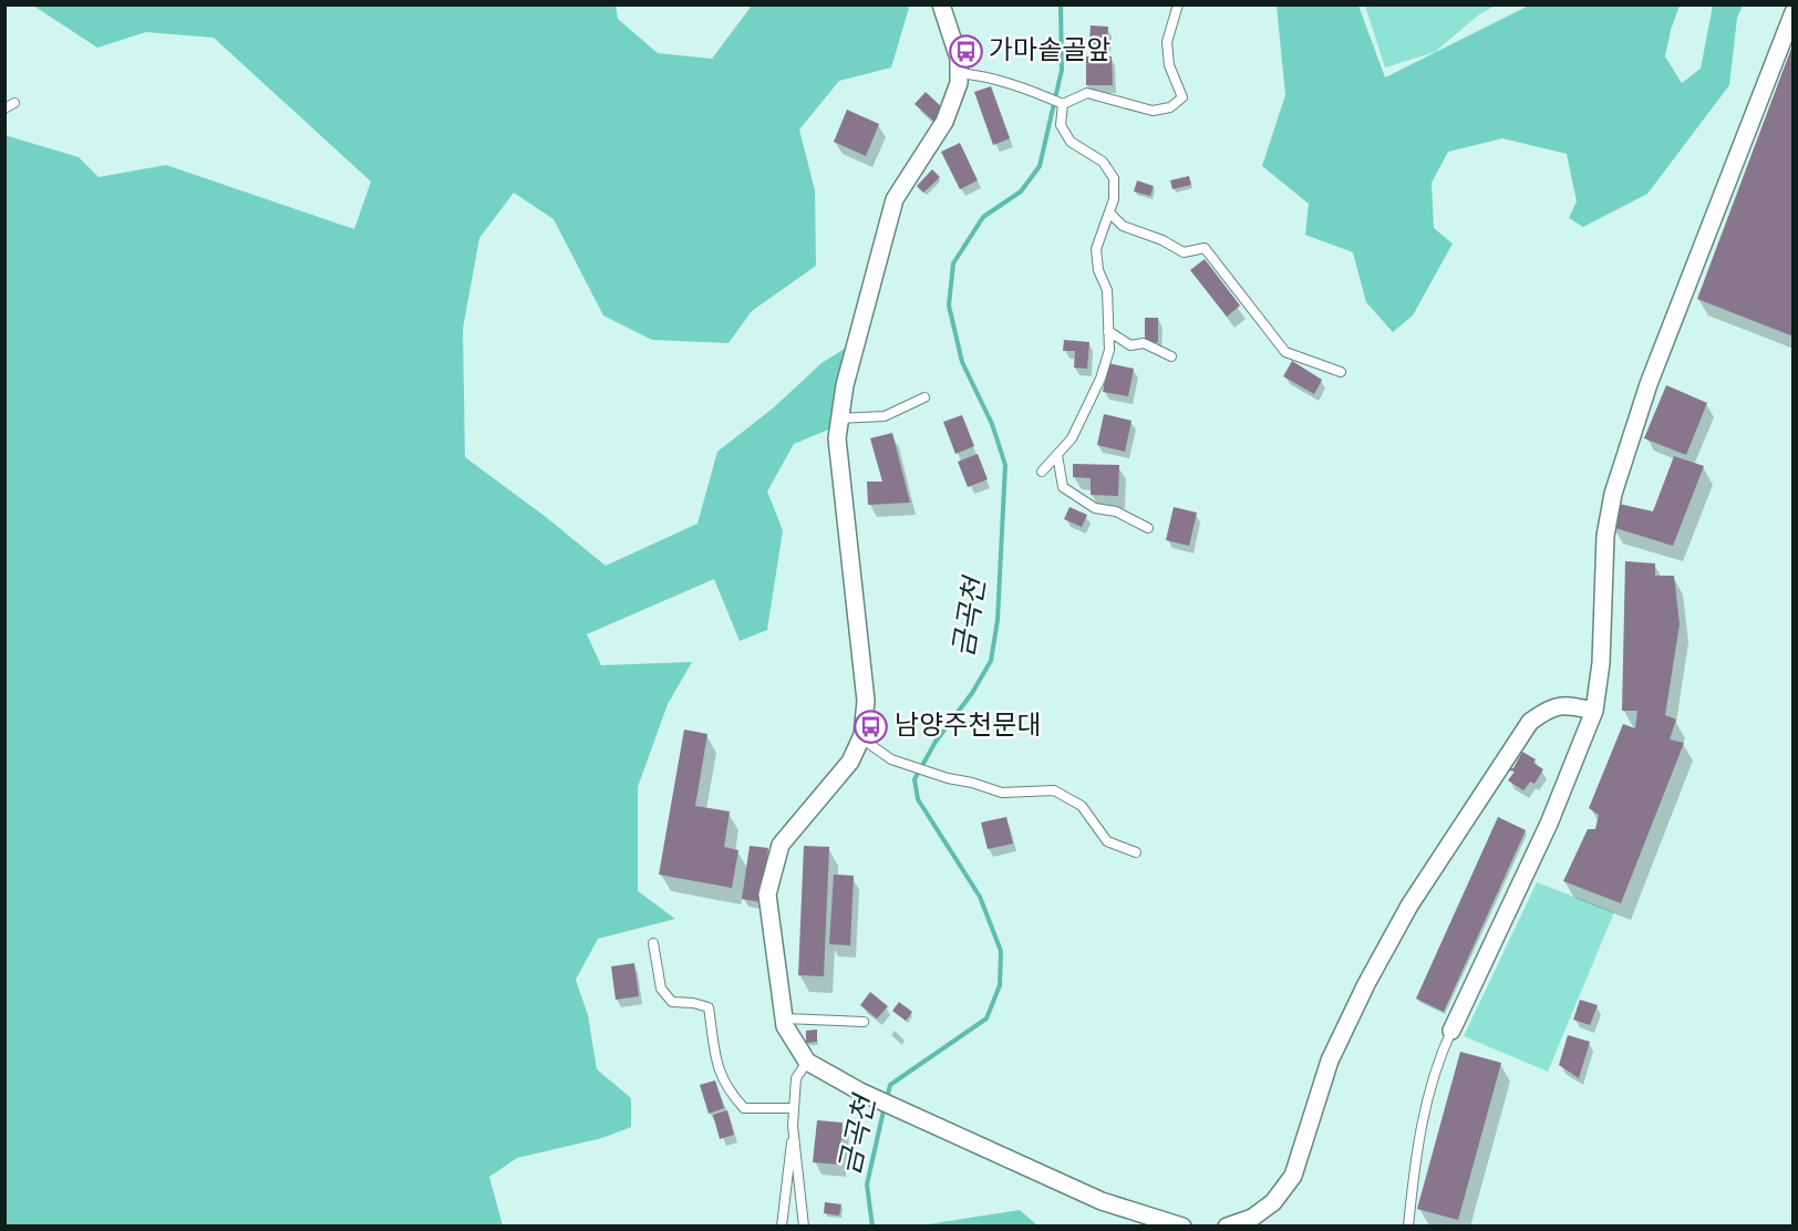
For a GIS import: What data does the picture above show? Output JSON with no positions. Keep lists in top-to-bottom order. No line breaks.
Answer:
{"water":["금곡천"],"places":{"bus stop":["가마솥골앞","남양주천문대"]}}
